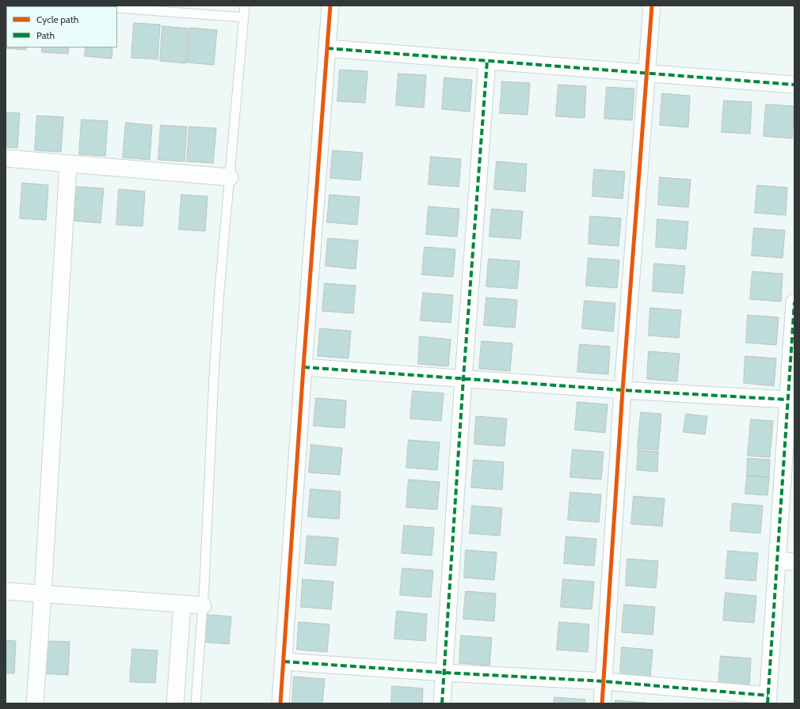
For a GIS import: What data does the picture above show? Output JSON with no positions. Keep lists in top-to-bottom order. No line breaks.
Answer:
{"legend":["Cycle path","Path"]}
